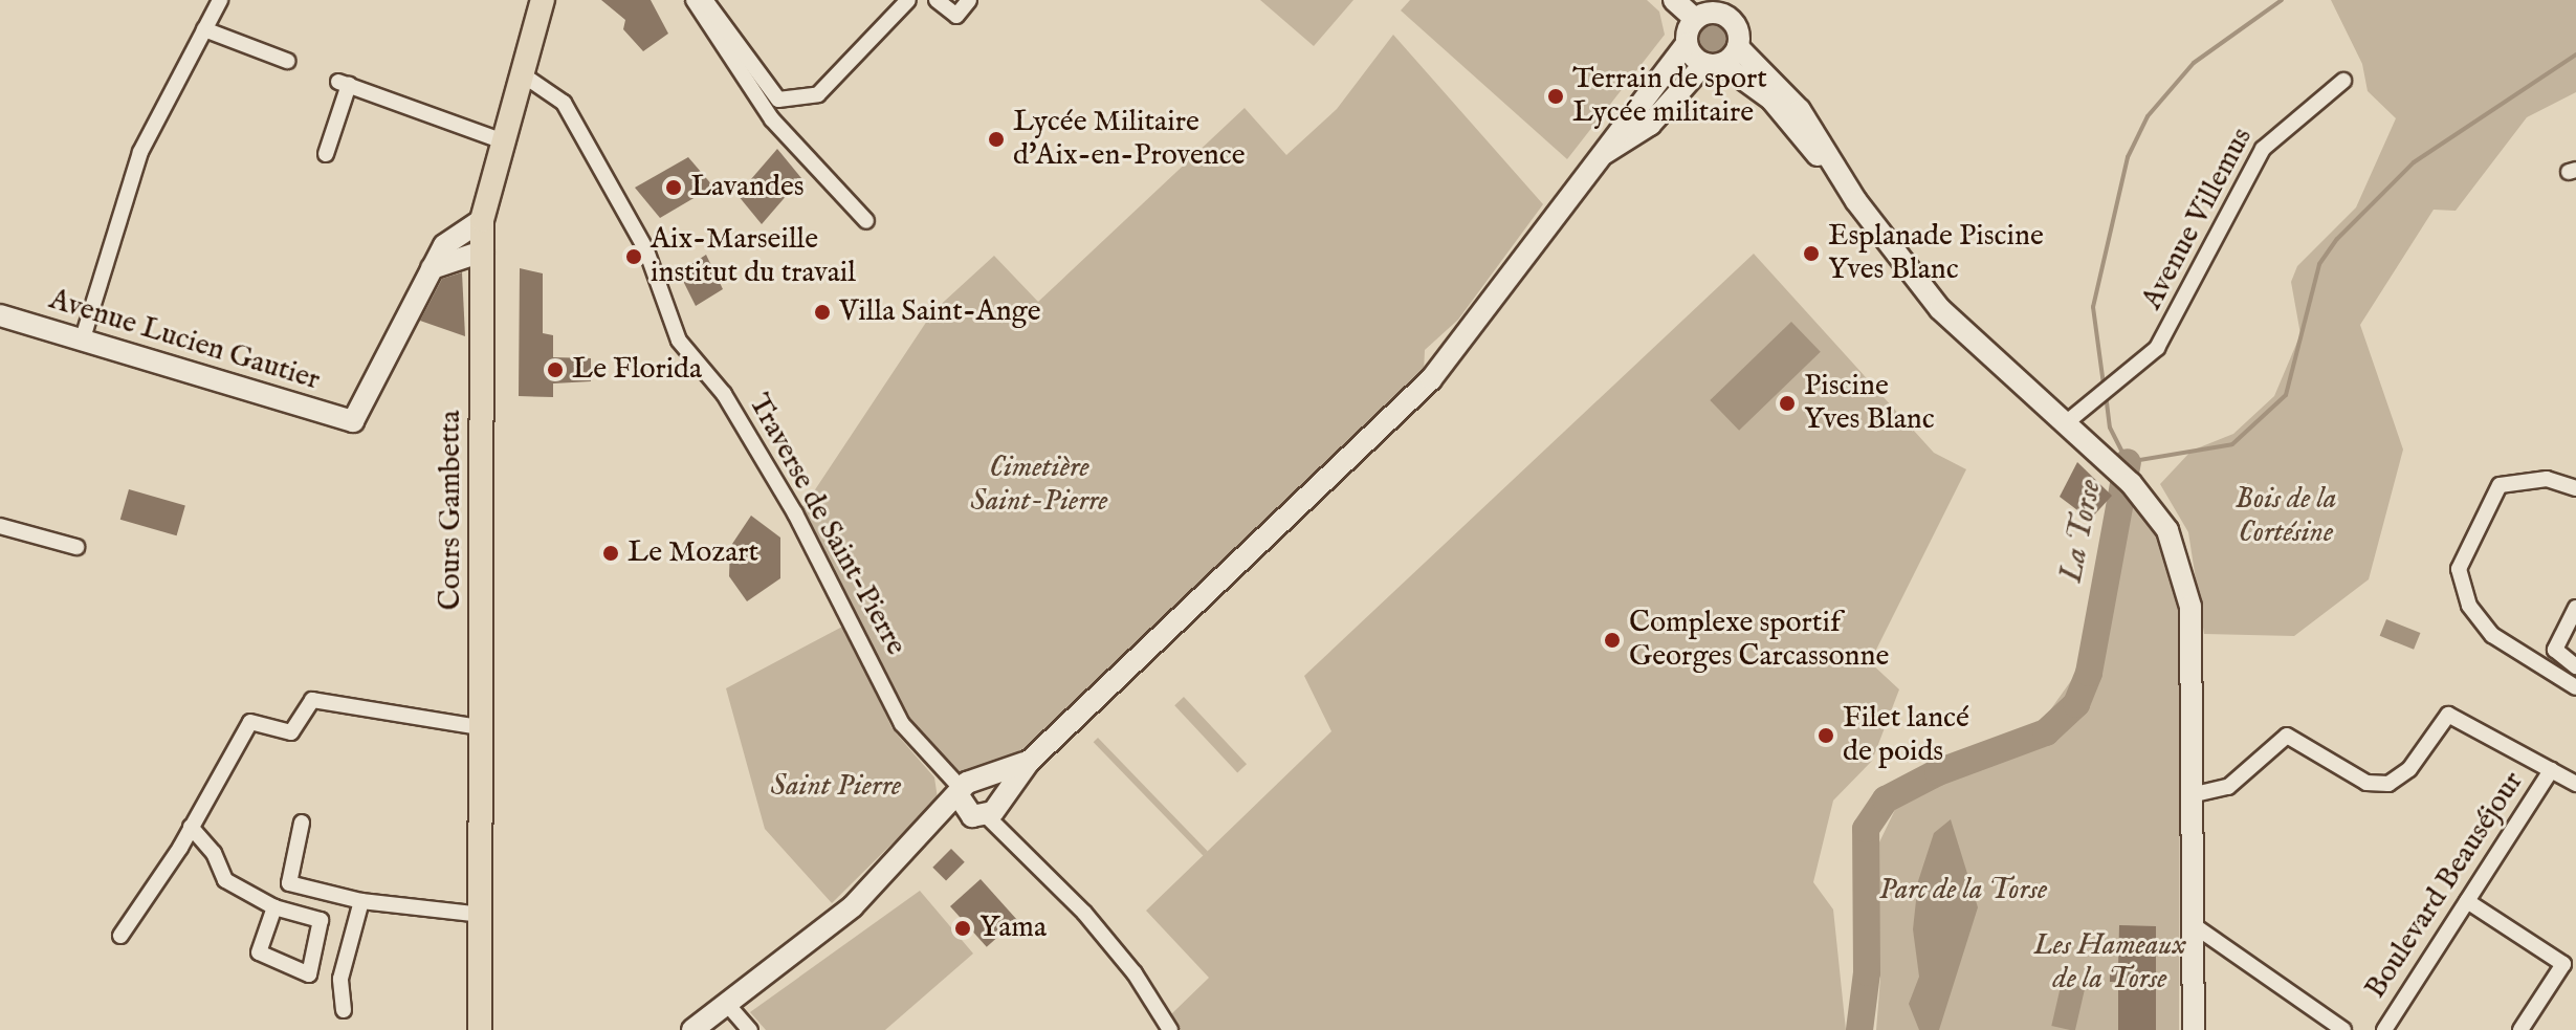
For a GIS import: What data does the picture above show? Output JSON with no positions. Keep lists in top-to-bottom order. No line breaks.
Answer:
{"streets":{"main road":["Cours Gambetta"],"street":["Avenue Villemus","Avenue Lucien Gautier","Traverse de Saint-Pierre","Boulevard Beauséjour"]},"crossings":[["Cours Gambetta","Traverse de Saint-Pierre"]],"water":["La Torse"],"parks":["Cimetière Saint-Pierre","Bois de la Cortésine","Saint Pierre","Parc de la Torse","Les Hameaux de la Torse"],"places":["Terrain de sport Lycée militaire","Lycée Militaire d'Aix-en-Provence","Lavandes","Esplanade Piscine Yves Blanc","Aix-Marseille institut du travail","Villa Saint-Ange","Le Florida","Piscine Yves Blanc","Le Mozart","Complexe sportif Georges Carcassonne","Filet lancé de poids","Yama"]}
